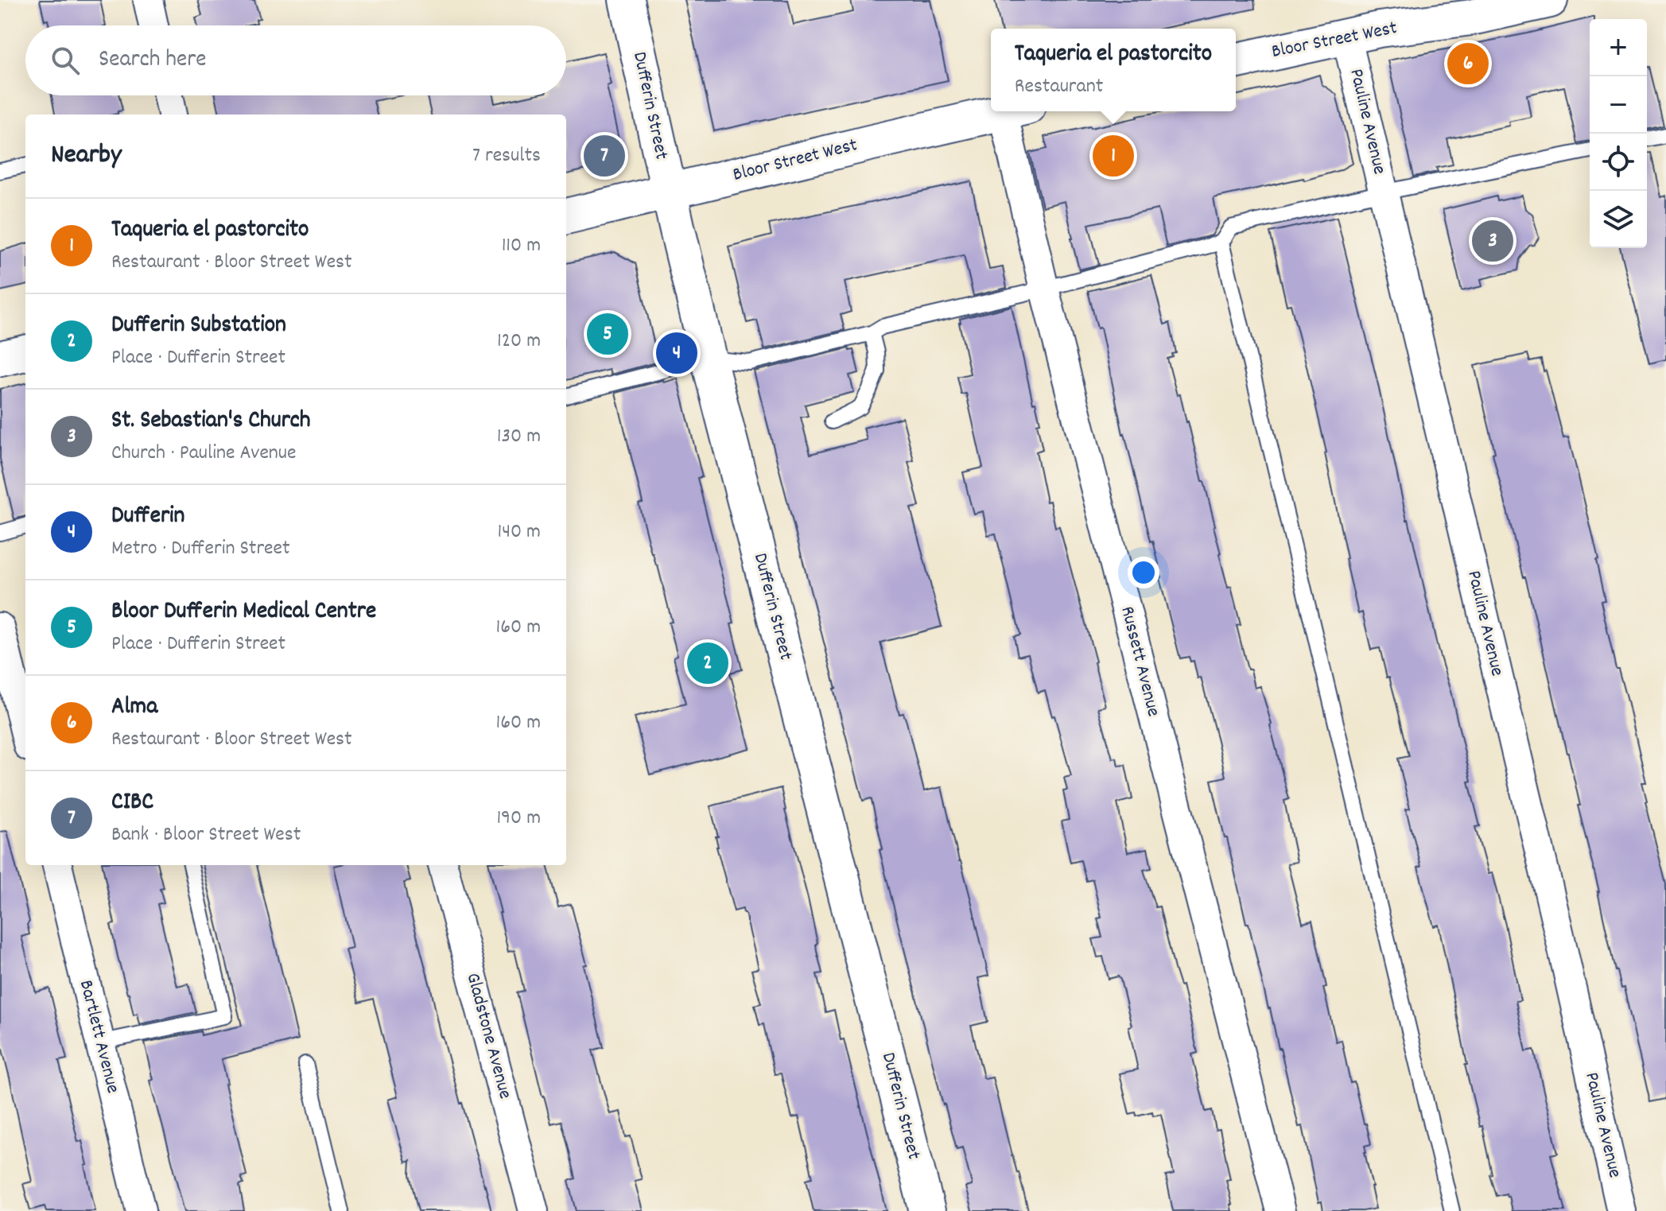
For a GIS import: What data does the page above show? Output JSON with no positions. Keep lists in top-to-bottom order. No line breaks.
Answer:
{"streets":{"main road":["Bloor Street West","Dufferin Street"],"street":["Pauline Avenue","Russett Avenue","Gladstone Avenue","Bartlett Avenue"]},"crossings":[["Bloor Street West","Dufferin Street"],["Bloor Street West","Pauline Avenue"]],"page":{"map_buttons":["+","−"],"search":"Search here","popup":["Taqueria el pastorcito","Restaurant"],"pins":["6","1","7","3","5","4","2"],"heading":["Nearby","7 results"],"list":[{"mark":"1","name":"Taqueria el pastorcito","note":"Restaurant · Bloor Street West","value":"110 m"},{"mark":"2","name":"Dufferin Substation","note":"Place · Dufferin Street","value":"120 m"},{"mark":"3","name":"St. Sebastian's Church","note":"Church · Pauline Avenue","value":"130 m"},{"mark":"4","name":"Dufferin","note":"Metro · Dufferin Street","value":"140 m"},{"mark":"5","name":"Bloor Dufferin Medical Centre","note":"Place · Dufferin Street","value":"160 m"},{"mark":"6","name":"Alma","note":"Restaurant · Bloor Street West","value":"160 m"},{"mark":"7","name":"CIBC","note":"Bank · Bloor Street West","value":"190 m"}]}}
